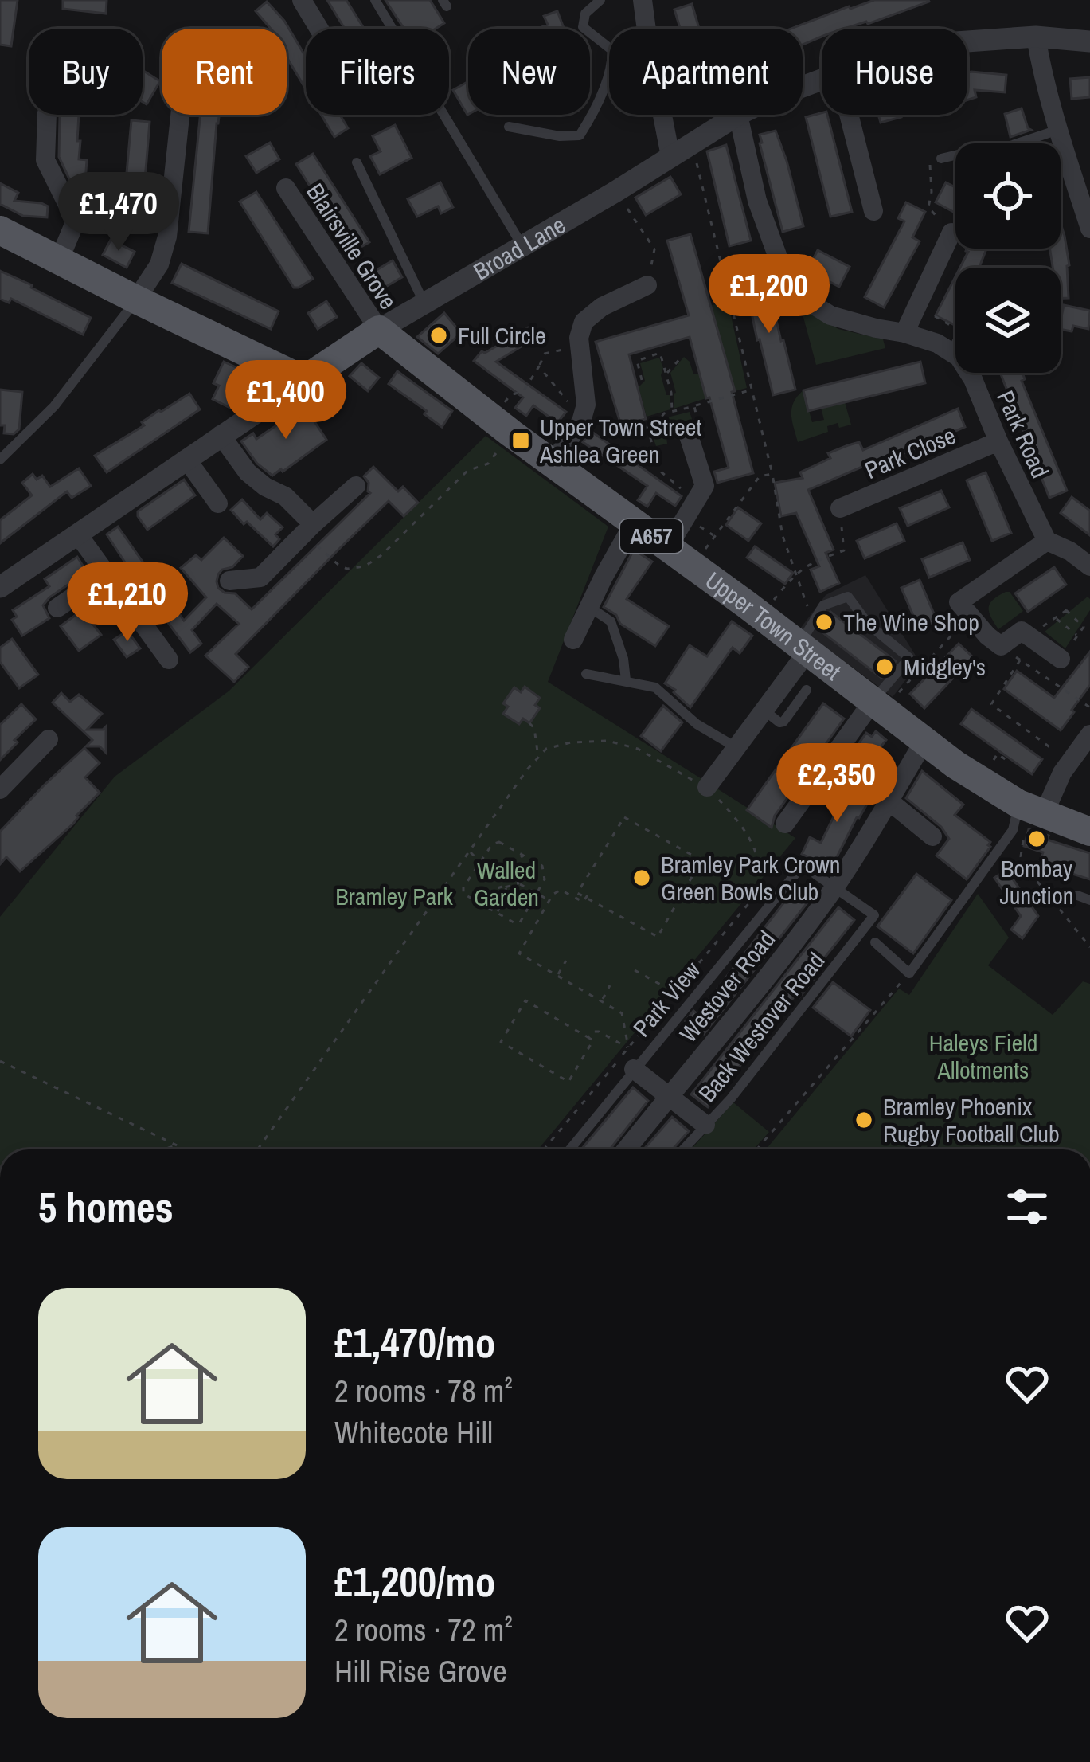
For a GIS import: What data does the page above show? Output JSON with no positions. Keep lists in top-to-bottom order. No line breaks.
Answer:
{"streets":{"main road":["Broad Lane","A657","Upper Town Street"],"street":["Blairsville Grove","Park Road","Park Close","Westover Road"],"lane":["Park View","Back Westover Road"]},"crossings":[["Blairsville Grove","Broad Lane"],["Blairsville Grove","Upper Town Street"],["Broad Lane","Upper Town Street"],["Park Road","Park Close"],["Upper Town Street","Westover Road"],["Westover Road","Park View"],["Westover Road","Back Westover Road"],["Park View","Back Westover Road"]],"parks":["Walled Garden","Bramley Park","Haleys Field Allotments"],"places":{"other":["Full Circle","The Wine Shop","Midgley's","Bombay Junction","Bramley Park Crown Green Bowls Club","Bramley Phoenix Rugby Football Club"],"transit":["Upper Town Street Ashlea Green"]},"page":{"chip":["Buy","Rent","Filters","New","Apartment","House"],"price":["£1,470","£1,200","£1,400","£1,210","£2,350"],"heading":"5 homes","list":[{"name":"£1,470/mo","note":"2 rooms · 78 m² · Whitecote Hill"},{"name":"£1,200/mo","note":"2 rooms · 72 m² · Hill Rise Grove"}]}}
